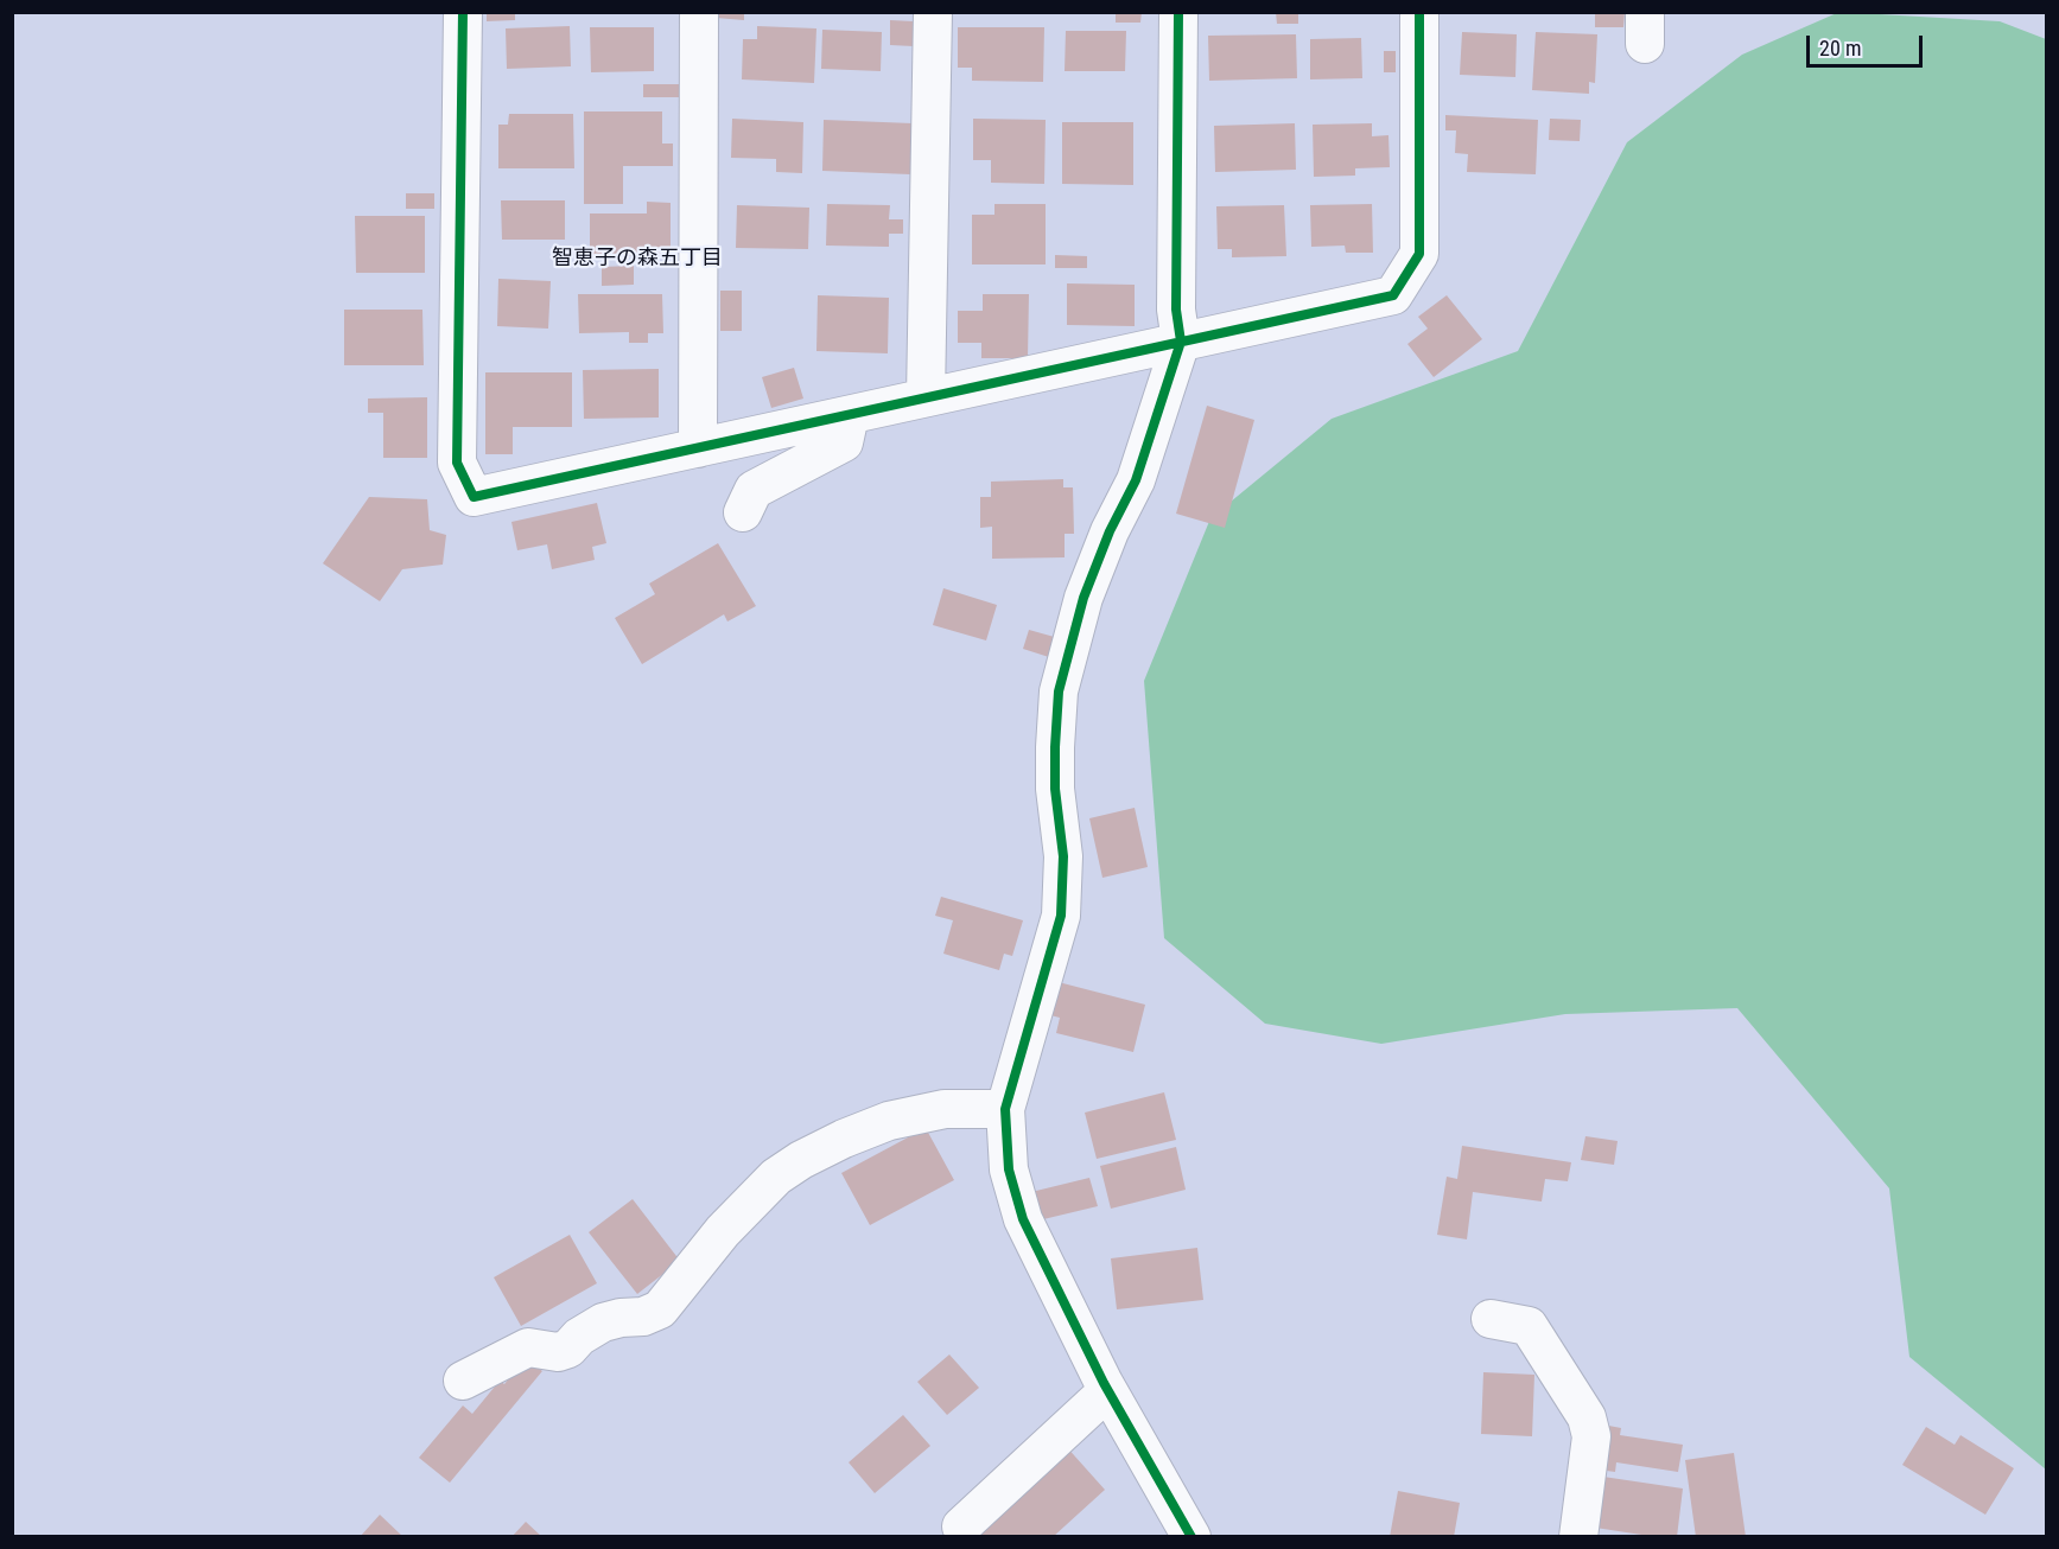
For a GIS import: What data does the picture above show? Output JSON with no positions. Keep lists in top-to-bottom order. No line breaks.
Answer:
{"districts":["智恵子の森五丁目"],"scale_bar":"20 m"}
